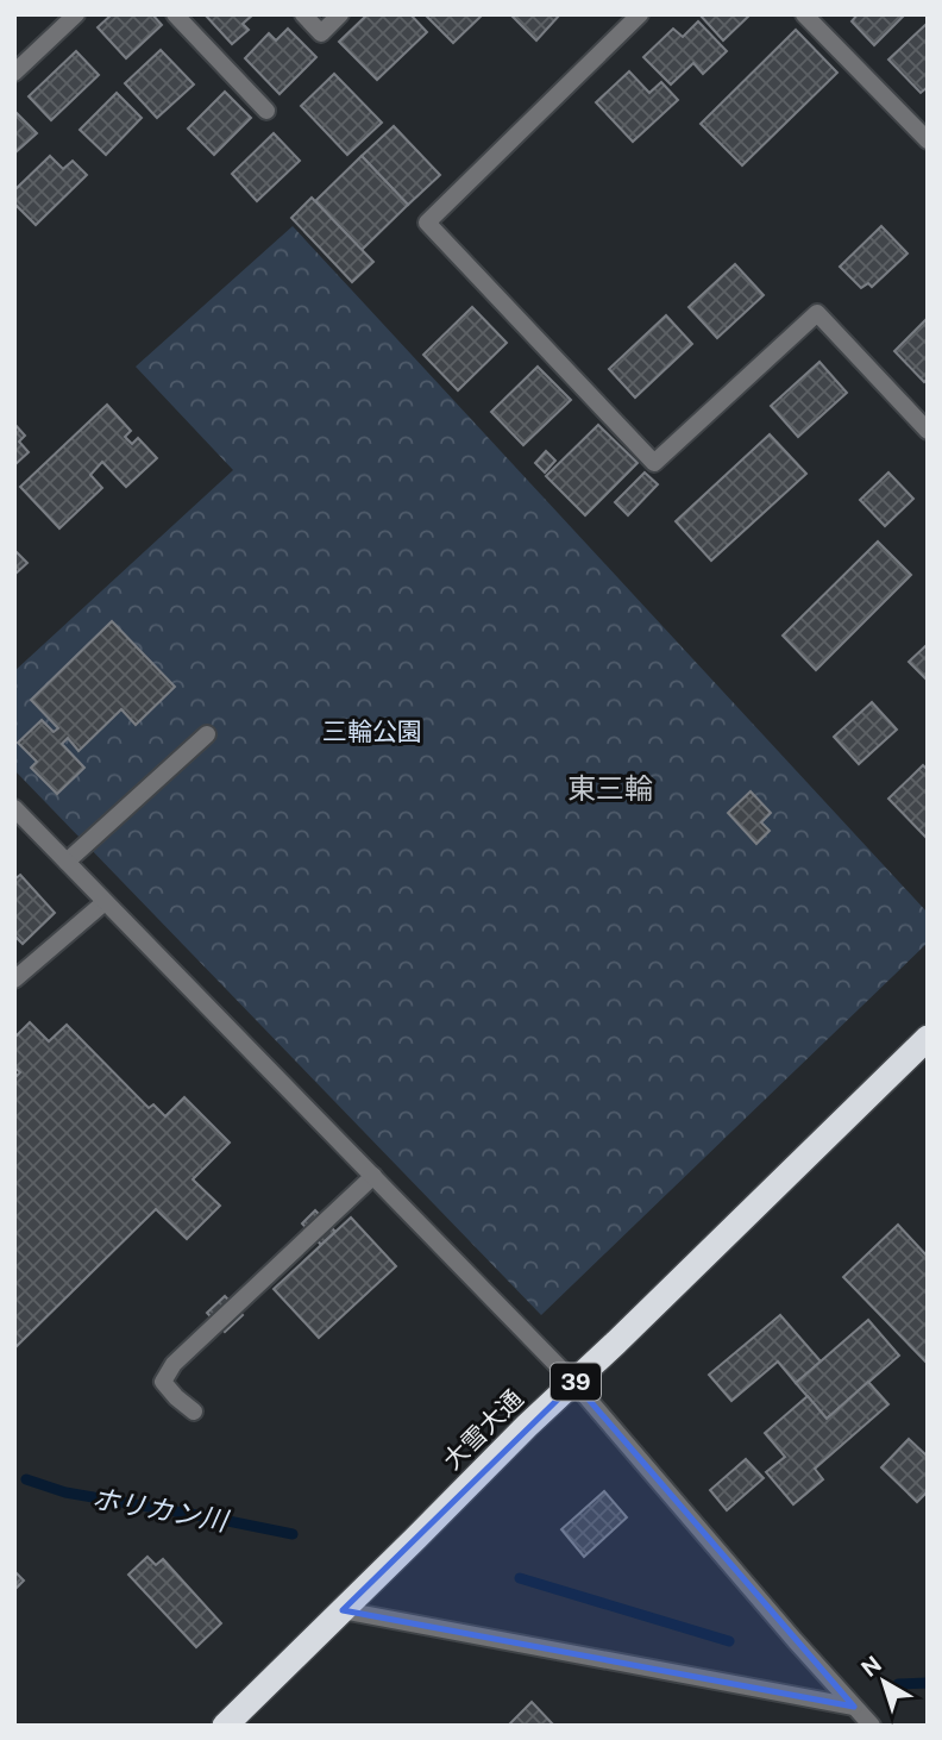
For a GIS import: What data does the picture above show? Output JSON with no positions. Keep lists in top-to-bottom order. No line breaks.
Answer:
{"streets":{"highway":["39","大雪大通"]},"districts":["東三輪"],"water":["ホリカン川"],"parks":["三輪公園"],"north":"top left"}
